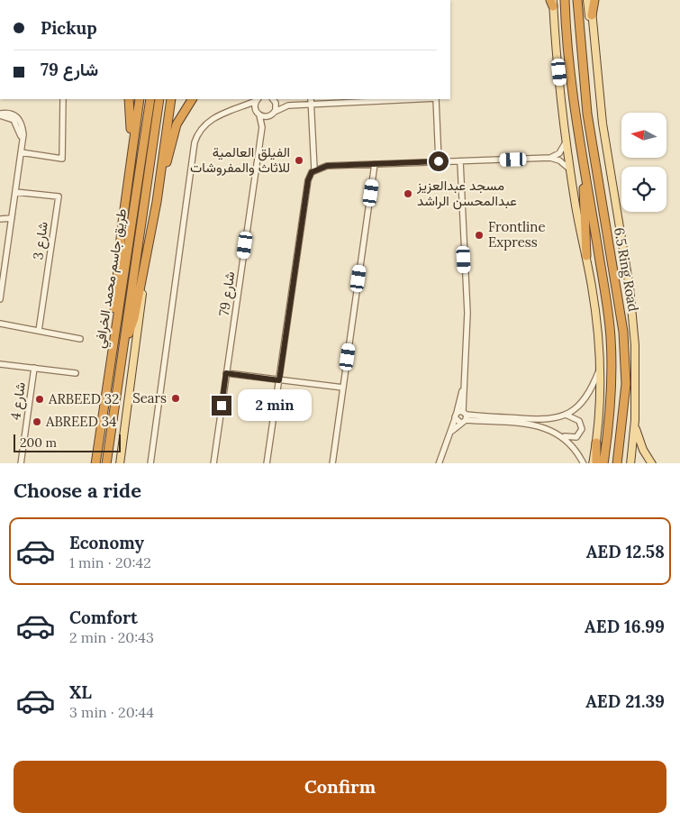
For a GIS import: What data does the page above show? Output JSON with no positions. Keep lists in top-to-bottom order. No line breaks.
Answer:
{"streets":{"highway":["6.5 Ring Road","طريق جاسم محمد الخرافي"],"street":["شارع 3","شارع 79","شارع 4"]},"places":["الفيلق العالمية للاثاث والمفروشات","مسجد عبدالعزيز عبدالمحسن الراشد","Frontline Express","Sears","ARBEED 32","ABREED 34"],"scale_bar":"200 m","north":"left","page":{"banner":["Pickup","شارع 79"],"bubble":"2 min","scale":"200 m","heading":"Choose a ride","list":[{"name":"Economy","note":"1 min · 20:42","value":"AED 12.58"},{"name":"Comfort","note":"2 min · 20:43","value":"AED 16.99"},{"name":"XL","note":"3 min · 20:44","value":"AED 21.39"}],"buttons":"Confirm"}}
